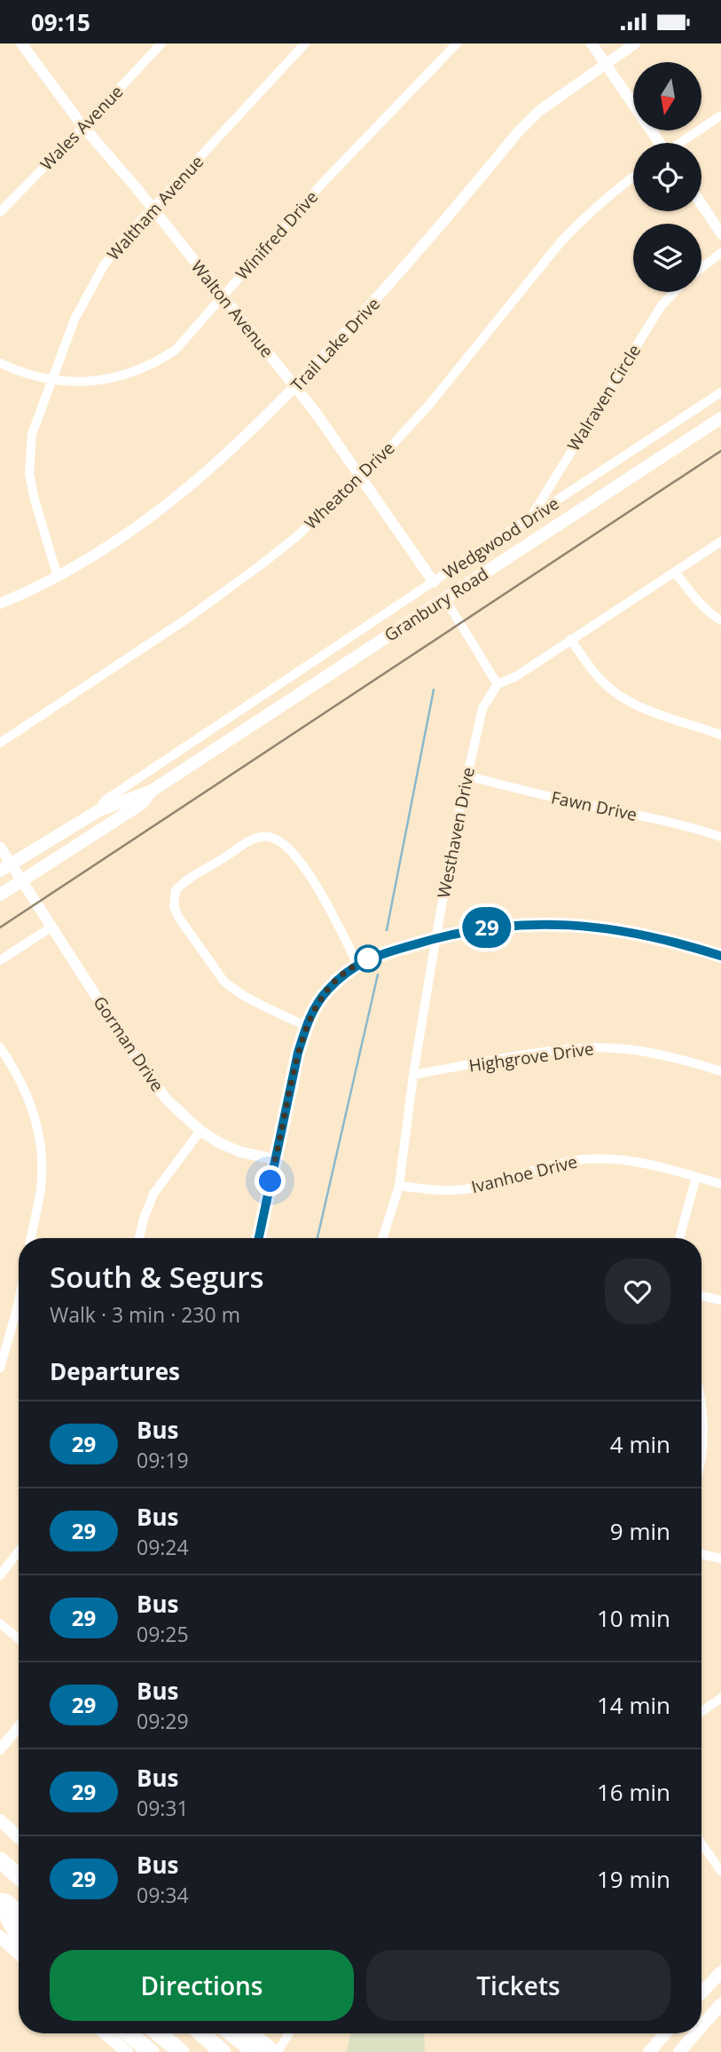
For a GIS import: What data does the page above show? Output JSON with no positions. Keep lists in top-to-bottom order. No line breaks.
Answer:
{"streets":{"main road":["Granbury Road"],"street":["Wales Avenue","Waltham Avenue","Winifred Drive","Walton Avenue","Trail Lake Drive","Walraven Circle","Wheaton Drive","Wedgwood Drive","Fawn Drive","Westhaven Drive","Gorman Drive","Highgrove Drive","Ivanhoe Drive"]},"crossings":[["Wales Avenue","Walton Avenue"],["Waltham Avenue","Winifred Drive"],["Waltham Avenue","Walton Avenue"],["Waltham Avenue","Trail Lake Drive"],["Winifred Drive","Walton Avenue"],["Walton Avenue","Trail Lake Drive"],["Walton Avenue","Wheaton Drive"],["Walton Avenue","Wedgwood Drive"],["Walraven Circle","Wedgwood Drive"],["Wedgwood Drive","Granbury Road"],["Granbury Road","Gorman Drive"],["Fawn Drive","Westhaven Drive"],["Westhaven Drive","Highgrove Drive"],["Westhaven Drive","Ivanhoe Drive"]],"lines":["bus line 29"],"north":"bottom","page":{"status":"09:15","on_map":"29","heading":[["South & Segurs","Walk · 3 min · 230 m"],"Departures"],"list":[{"mark":"29","name":"Bus","note":"09:19","value":"4 min"},{"mark":"29","name":"Bus","note":"09:24","value":"9 min"},{"mark":"29","name":"Bus","note":"09:25","value":"10 min"},{"mark":"29","name":"Bus","note":"09:29","value":"14 min"},{"mark":"29","name":"Bus","note":"09:31","value":"16 min"},{"mark":"29","name":"Bus","note":"09:34","value":"19 min"}],"buttons":["Directions","Tickets"]}}
